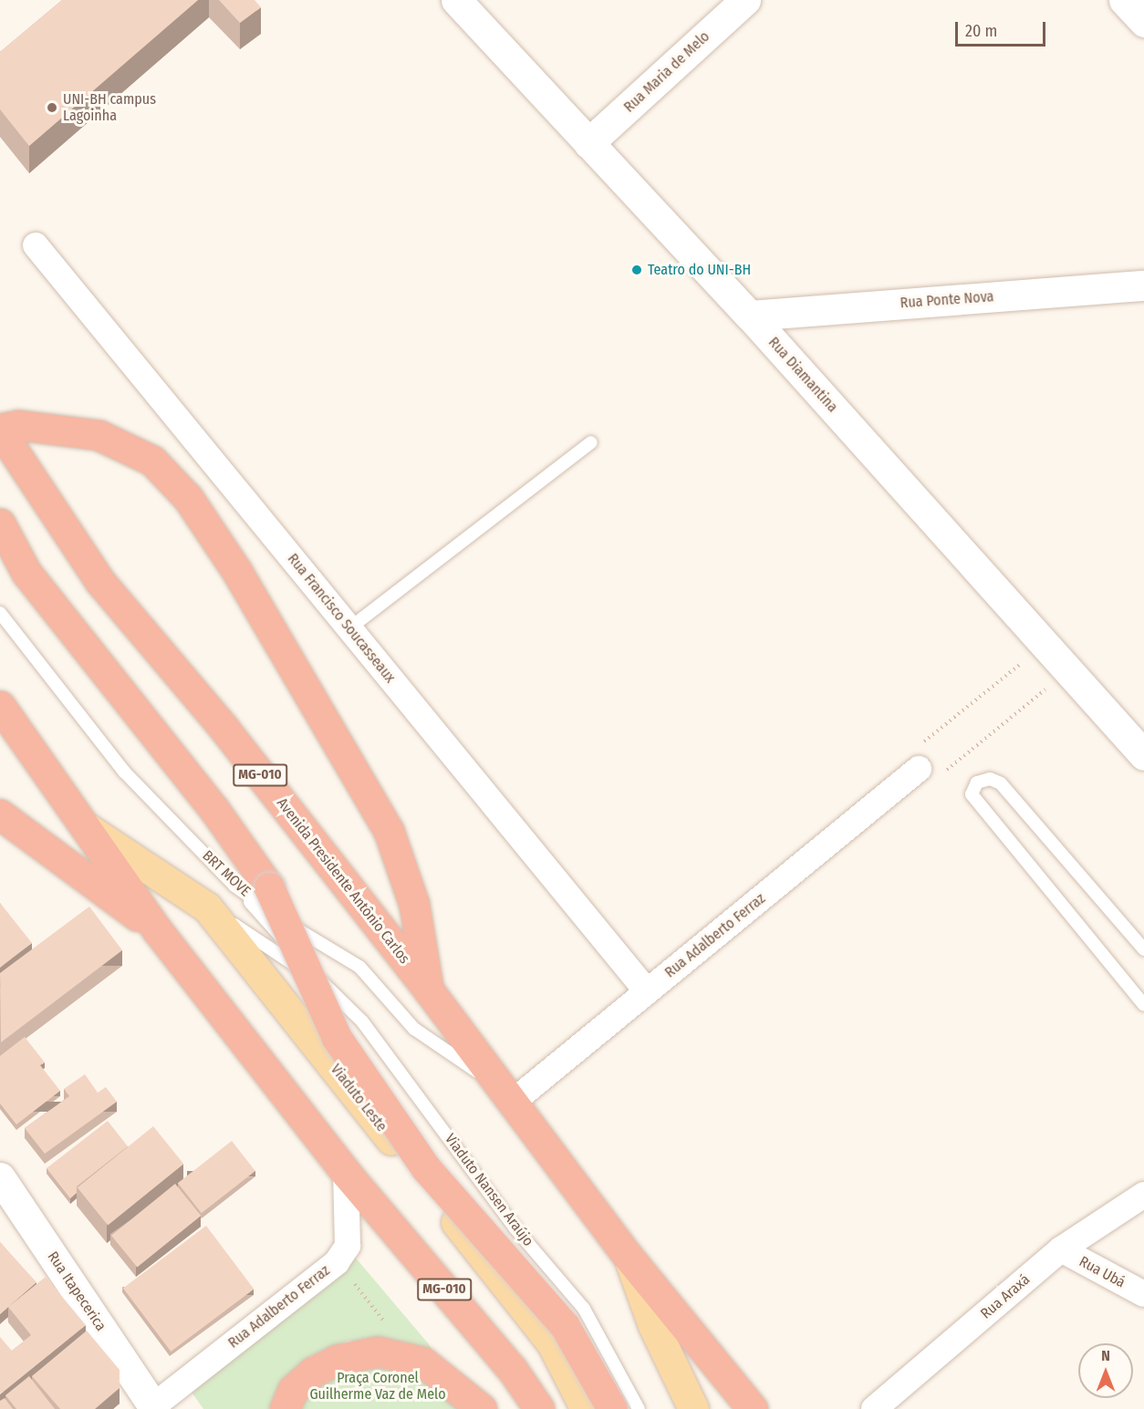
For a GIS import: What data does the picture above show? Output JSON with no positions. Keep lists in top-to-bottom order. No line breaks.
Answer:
{"streets":{"highway":["MG-010","Avenida Presidente Antônio Carlos"],"main road":["Viaduto Leste"],"street":["Rua Maria de Melo","Rua Ponte Nova","Rua Diamantina","Rua Francisco Soucasseaux","Rua Adalberto Ferraz","Rua Ubá","Rua Itapecerica","Rua Araxá"],"lane":["BRT MOVE","Viaduto Nansen Araújo"]},"crossings":[["Rua Maria de Melo","Rua Diamantina"],["Rua Ponte Nova","Rua Diamantina"],["Rua Francisco Soucasseaux","Rua Adalberto Ferraz"],["MG-010","Rua Adalberto Ferraz"],["MG-010","Viaduto Leste"],["BRT MOVE","Avenida Presidente Antônio Carlos"],["BRT MOVE","Rua Adalberto Ferraz"],["BRT MOVE","Viaduto Nansen Araújo"],["Avenida Presidente Antônio Carlos","Rua Adalberto Ferraz"],["Rua Adalberto Ferraz","Rua Itapecerica"],["Viaduto Leste","Viaduto Nansen Araújo"],["Rua Ubá","Rua Araxá"]],"parks":["Praça Coronel Guilherme Vaz de Melo"],"places":["UNI-BH campus Lagoinha","Teatro do UNI-BH"],"scale_bar":"20 m","north":"top"}
